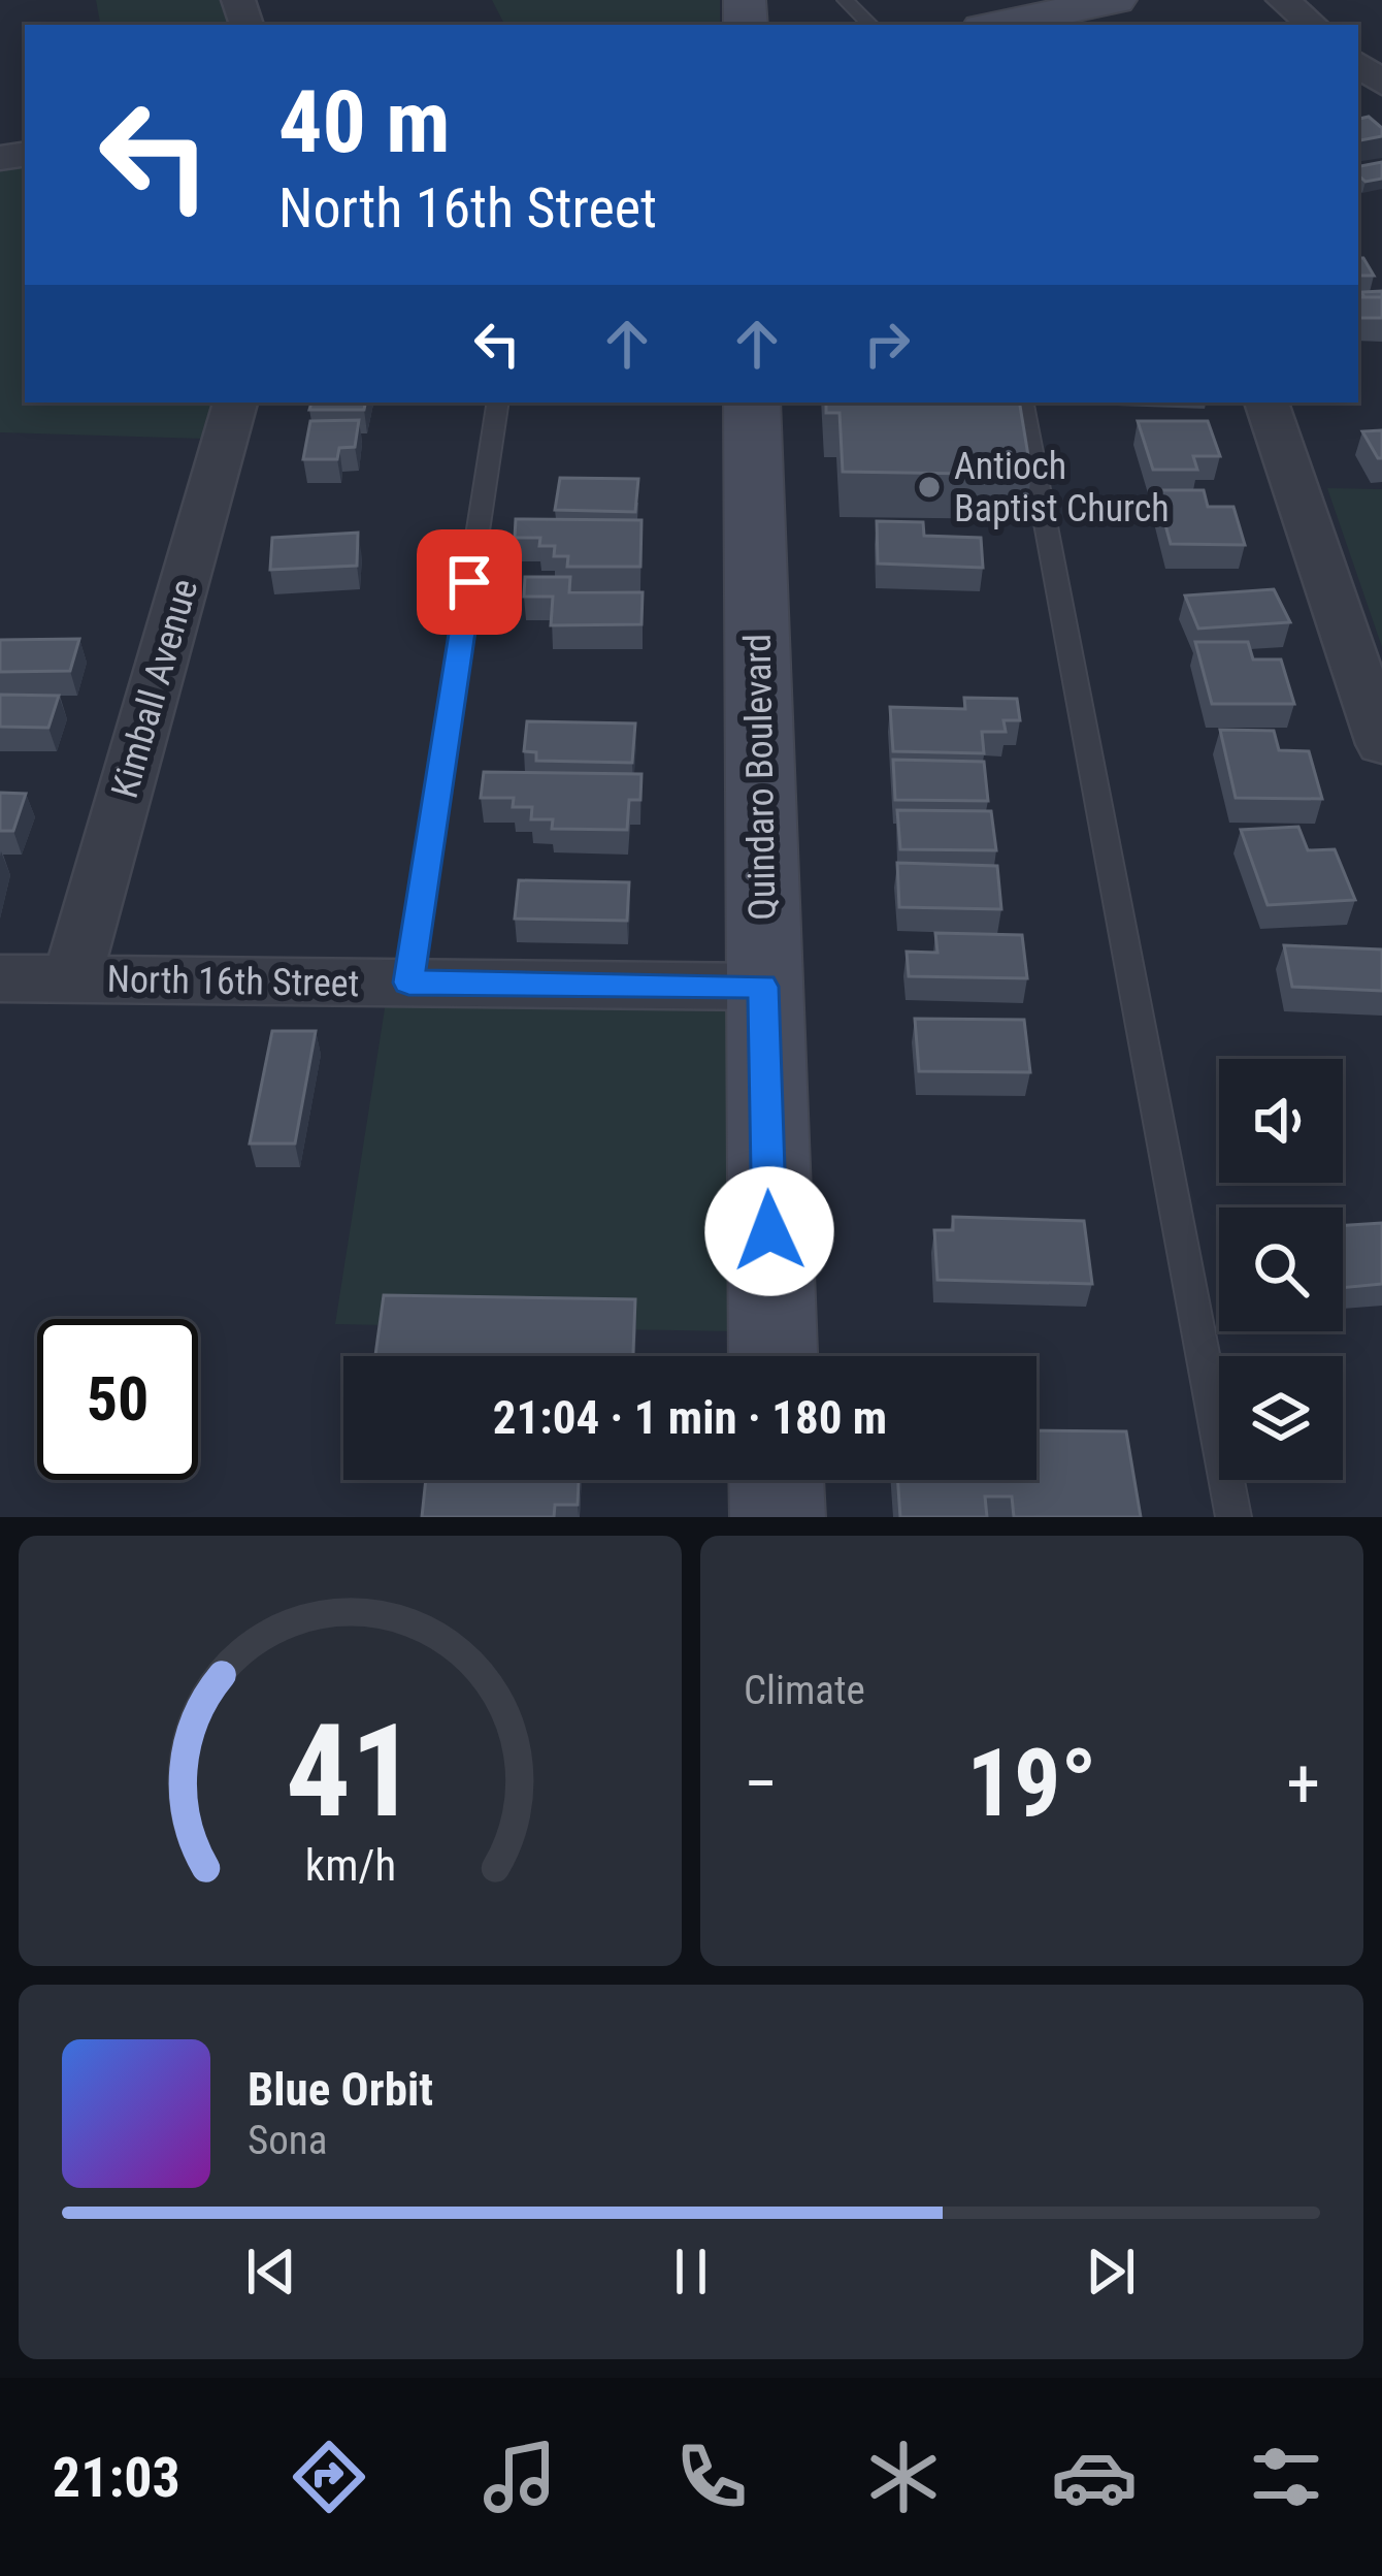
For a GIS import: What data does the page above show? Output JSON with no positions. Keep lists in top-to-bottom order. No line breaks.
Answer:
{"streets":{"main road":["Quindaro Boulevard"],"street":["Kimball Avenue","North 16th Street"]},"crossings":[["Kimball Avenue","North 16th Street"],["Quindaro Boulevard","North 16th Street"]],"places":["Antioch Baptist Church"],"page":{"turn":["40 m","North 16th Street"],"limit":"50","trip":"21:04 · 1 min · 180 m","tile":"Climate","heat":["−","19°","+"],"song":["Blue Orbit","Sona"],"tabs":"21:03","gauge":["41","km/h"]}}
